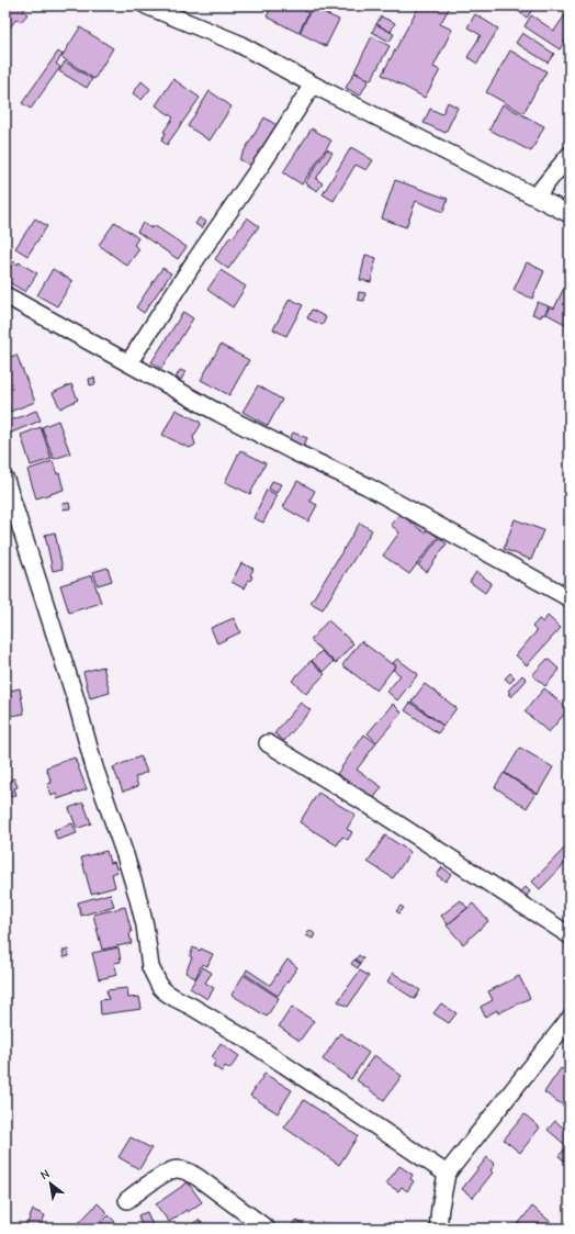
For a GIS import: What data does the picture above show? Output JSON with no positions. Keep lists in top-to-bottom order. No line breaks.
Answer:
{"north":"top left"}
